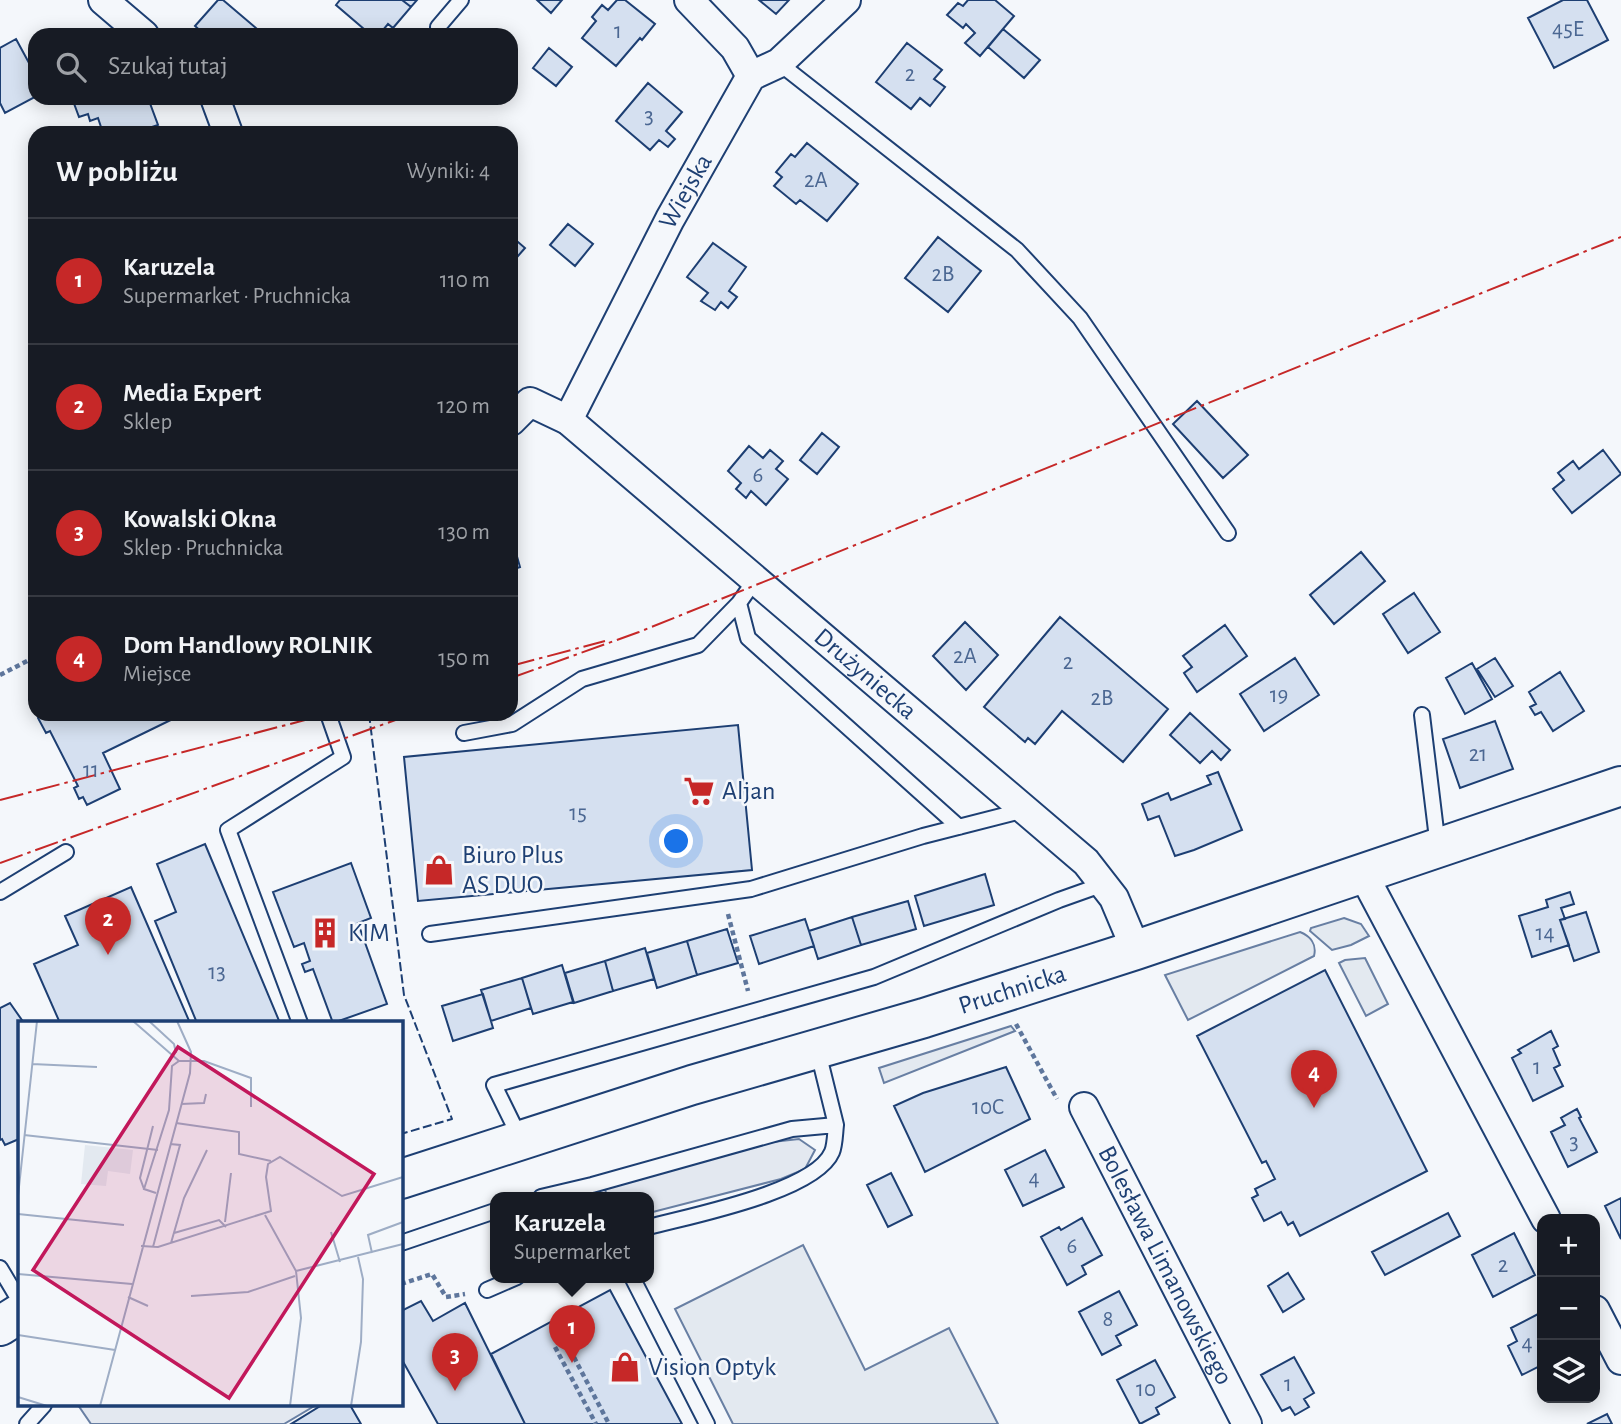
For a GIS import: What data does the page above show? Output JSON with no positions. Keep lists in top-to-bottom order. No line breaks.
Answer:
{"streets":{"main road":["Pruchnicka"],"street":["Wiejska","Drużyniecka","Bolesława Limanowskiego"]},"crossings":[["Wiejska","Drużyniecka"],["Drużyniecka","Pruchnicka"]],"places":{"supermarket":["Aljan"],"shop":["Biuro Plus AS DUO","Vision Optyk"],"building":["KIM"]},"house_numbers":["45E","1","2","3","2A","2B","6","2A","2","19","2B","21","11","15","14","13","1","10C","3","4","6","2","8","4","1","10"],"page":{"search":"Szukaj tutaj","heading":["W pobliżu","Wyniki: 4"],"list":[{"mark":"1","name":"Karuzela","note":"Supermarket · Pruchnicka","value":"110 m"},{"mark":"2","name":"Media Expert","note":"Sklep","value":"120 m"},{"mark":"3","name":"Kowalski Okna","note":"Sklep · Pruchnicka","value":"130 m"},{"mark":"4","name":"Dom Handlowy ROLNIK","note":"Miejsce","value":"150 m"}],"pins":["2","4","1","3"],"popup":["Karuzela","Supermarket"],"map_buttons":["+","−"]}}
